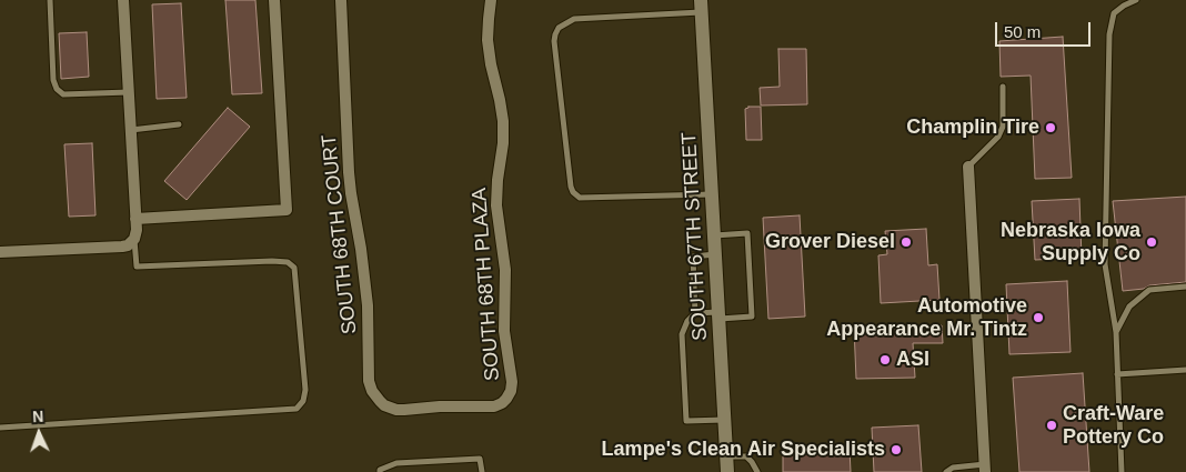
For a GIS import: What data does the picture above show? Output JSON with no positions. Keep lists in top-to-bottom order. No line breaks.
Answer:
{"streets":{"street":["SOUTH 68TH COURT","SOUTH 67TH STREET","SOUTH 68TH PLAZA"]},"crossings":[["SOUTH 68TH COURT","SOUTH 68TH PLAZA"]],"places":["Champlin Tire","Grover Diesel","Nebraska Iowa Supply Co","Automotive Appearance Mr. Tintz","ASI","Craft-Ware Pottery Co","Lampe's Clean Air Specialists"],"scale_bar":"50 m","north":"top"}
